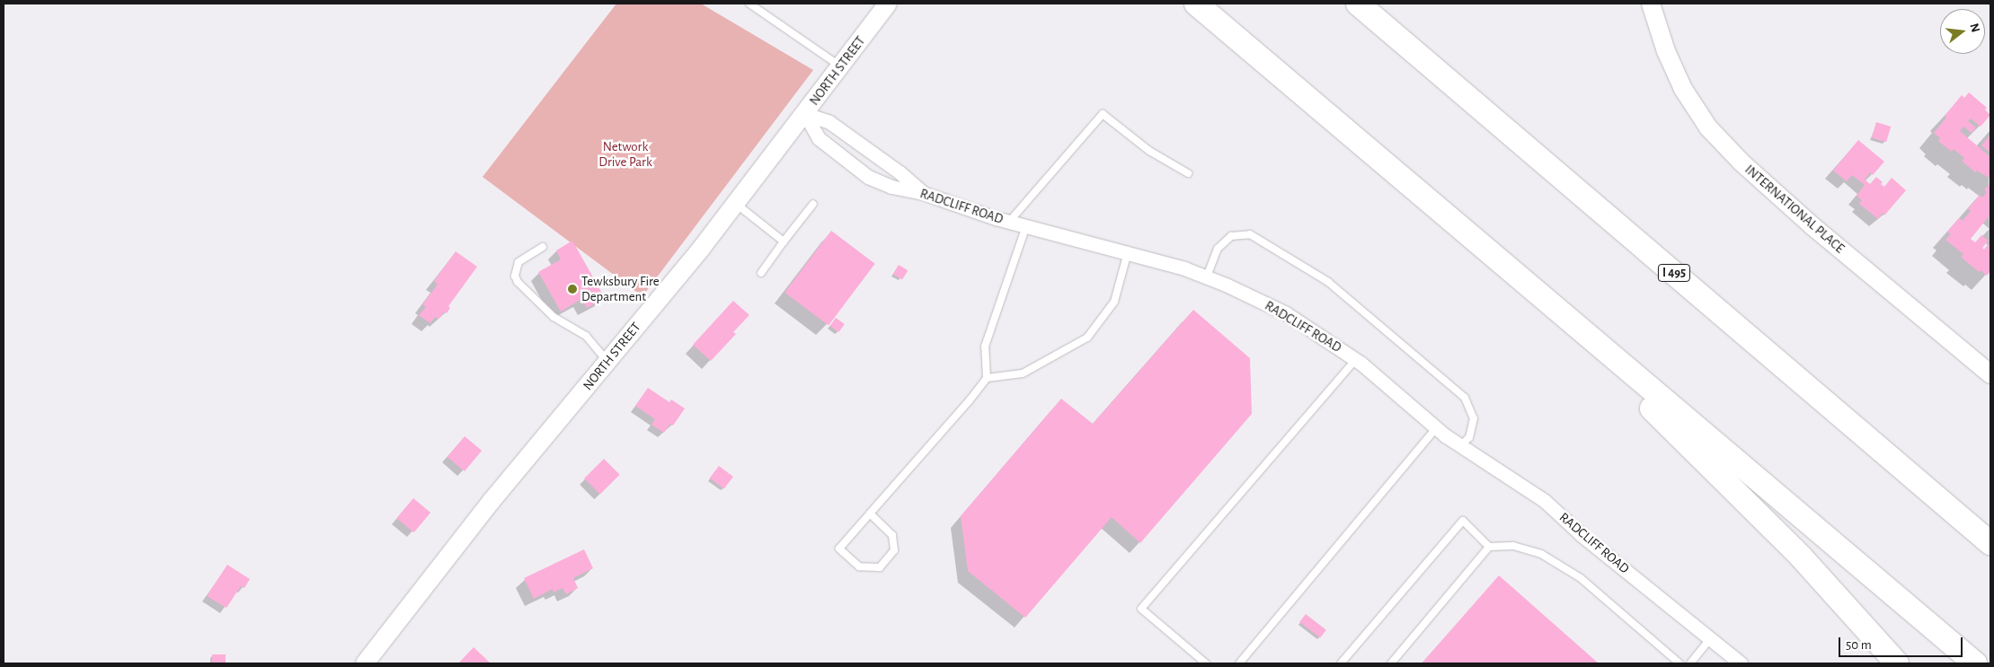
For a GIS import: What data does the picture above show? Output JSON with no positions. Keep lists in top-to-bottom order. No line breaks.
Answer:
{"streets":{"highway":["I 495"],"main road":["NORTH STREET","INTERNATIONAL PLACE"],"street":["RADCLIFF ROAD"]},"crossings":[["NORTH STREET","RADCLIFF ROAD"]],"parks":["Network Drive Park"],"places":["Tewksbury Fire Department"],"scale_bar":"50 m","north":"right"}
